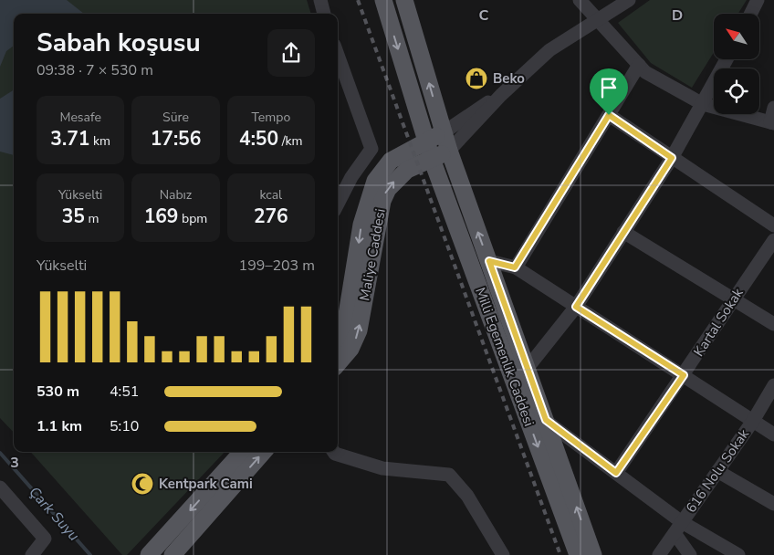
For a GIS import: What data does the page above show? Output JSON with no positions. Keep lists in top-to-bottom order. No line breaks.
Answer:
{"streets":{"main road":["Maliye Caddesi","Milli Egemenlik Caddesi"],"street":["Kartal Sokak","616 Nolu Sokak"]},"crossings":[["Maliye Caddesi","Milli Egemenlik Caddesi"]],"water":["Çark Suyu"],"places":{"shop":["Beko"],"mosque":["Kentpark Cami"]},"north":"top left","page":{"heading":["Sabah koşusu","09:38 · 7 × 530 m"],"stats":[["Mesafe","3.71 km"],["Süre","17:56"],["Tempo","4:50 /km"],["Yükselti","35 m"],["Nabız","169 bpm"],["kcal","276"]],"chart":["Yükselti","199–203 m"],"list":[{"name":"530 m","note":"4:51"},{"name":"1.1 km","note":"5:10"}]},"grid":{"columns":["C","D"],"rows":["3"]}}
